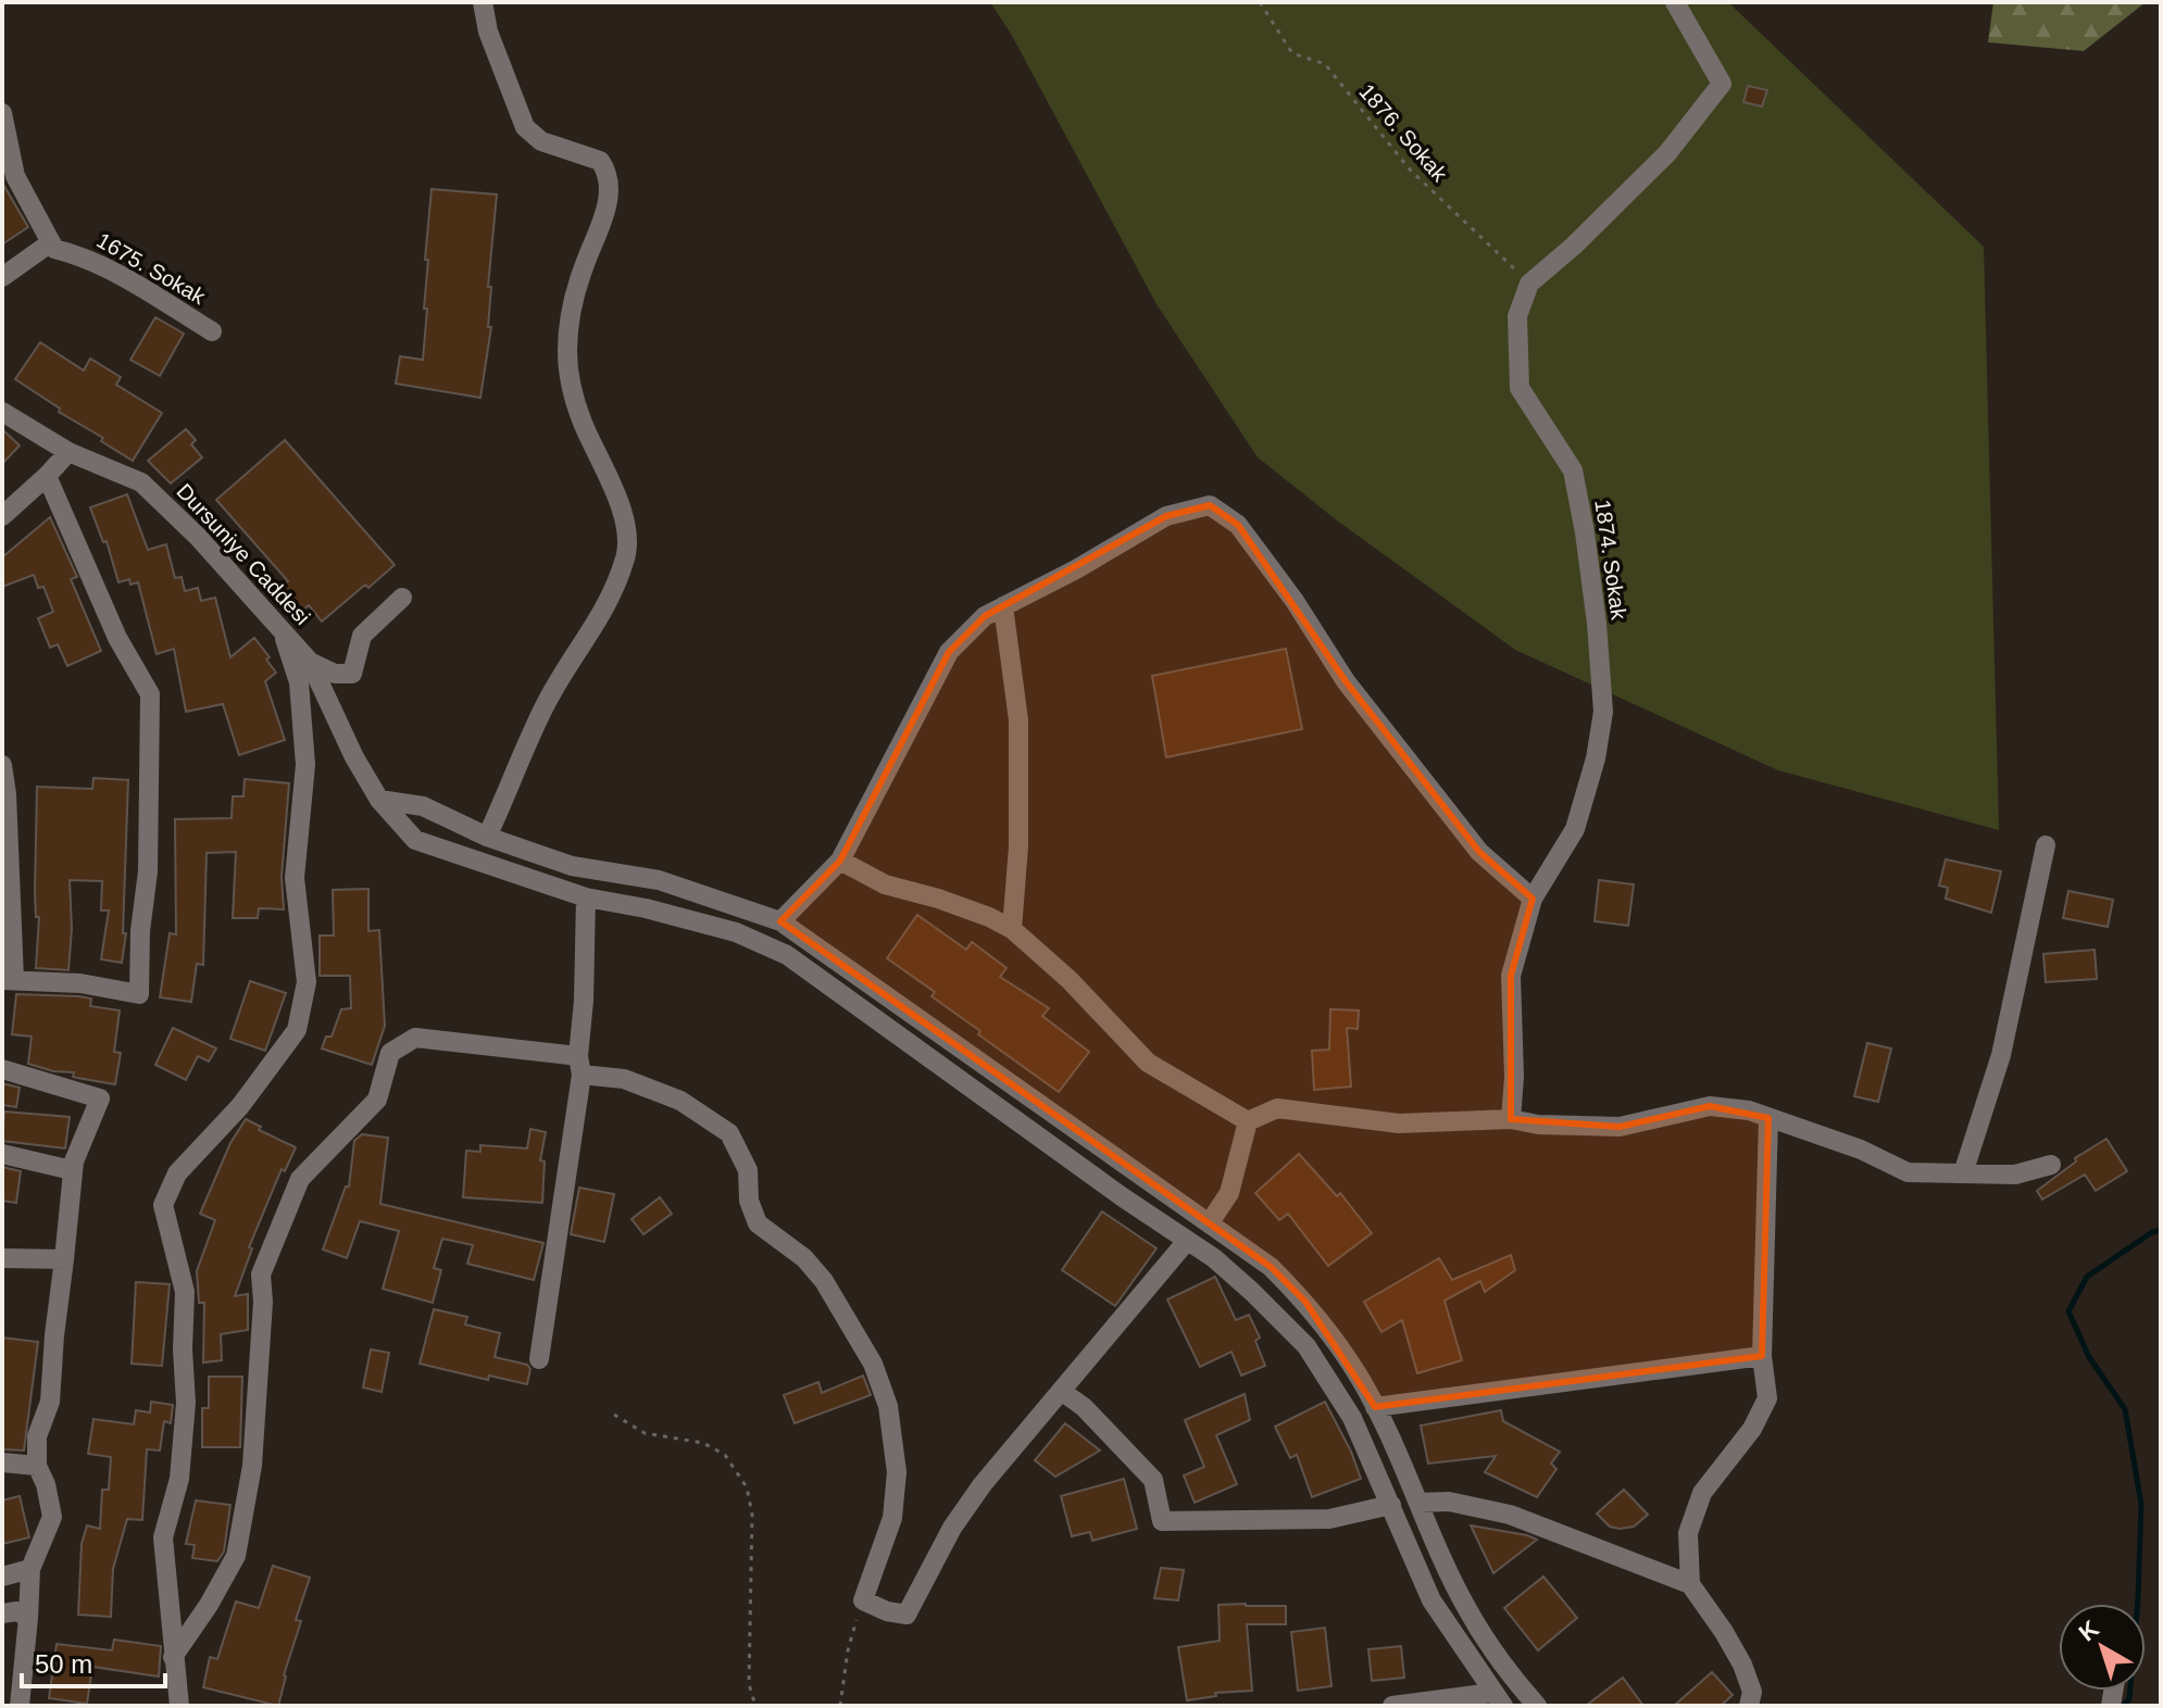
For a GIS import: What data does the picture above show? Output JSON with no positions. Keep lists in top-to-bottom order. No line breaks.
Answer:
{"streets":{"street":["1675. Sokak","Dursuniye Caddesi","1874. Sokak"],"path":["1876. Sokak"]},"crossings":[["1876. Sokak","1874. Sokak"]],"scale_bar":"50 m","north":"top left"}
